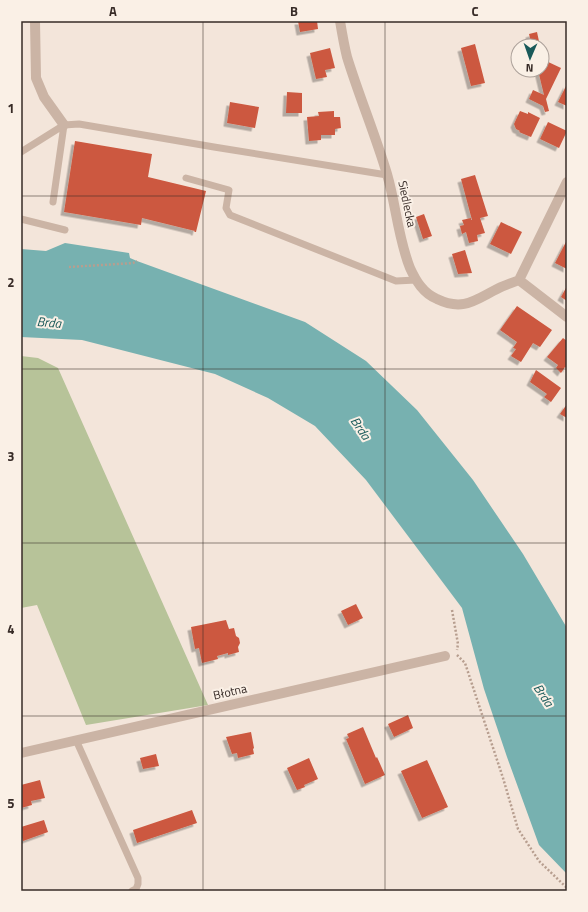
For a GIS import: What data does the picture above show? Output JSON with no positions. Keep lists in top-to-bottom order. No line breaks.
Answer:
{"streets":{"street":["Siedlecka","Błotna"]},"water":["Brda"],"north":"bottom","grid":{"columns":["A","B","C"],"rows":["1","2","3","4","5"]}}
